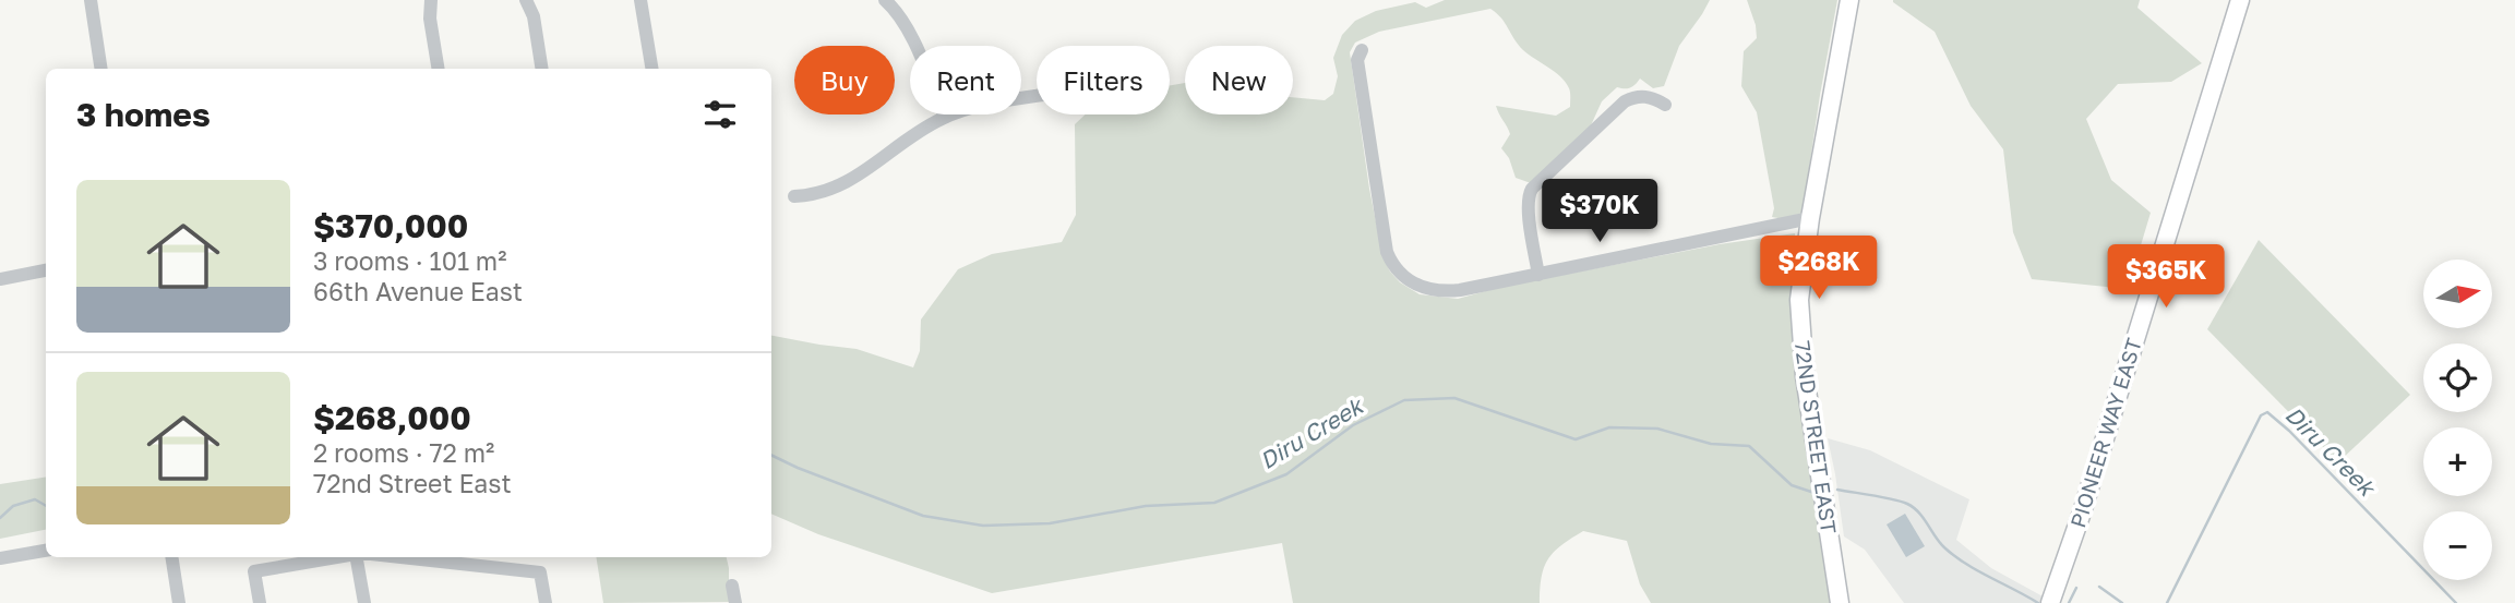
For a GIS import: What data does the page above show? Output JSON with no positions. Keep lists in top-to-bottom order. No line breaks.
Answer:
{"streets":{"main road":["PIONEER WAY EAST","72ND STREET EAST"]},"water":["Diru Creek"],"north":"right","page":{"chip":["Buy","Rent","Filters","New"],"heading":"3 homes","list":[{"name":"$370,000","note":"3 rooms · 101 m² · 66th Avenue East"},{"name":"$268,000","note":"2 rooms · 72 m² · 72nd Street East"}],"price":["$370K","$268K","$365K"],"map_buttons":["+","−"]}}
